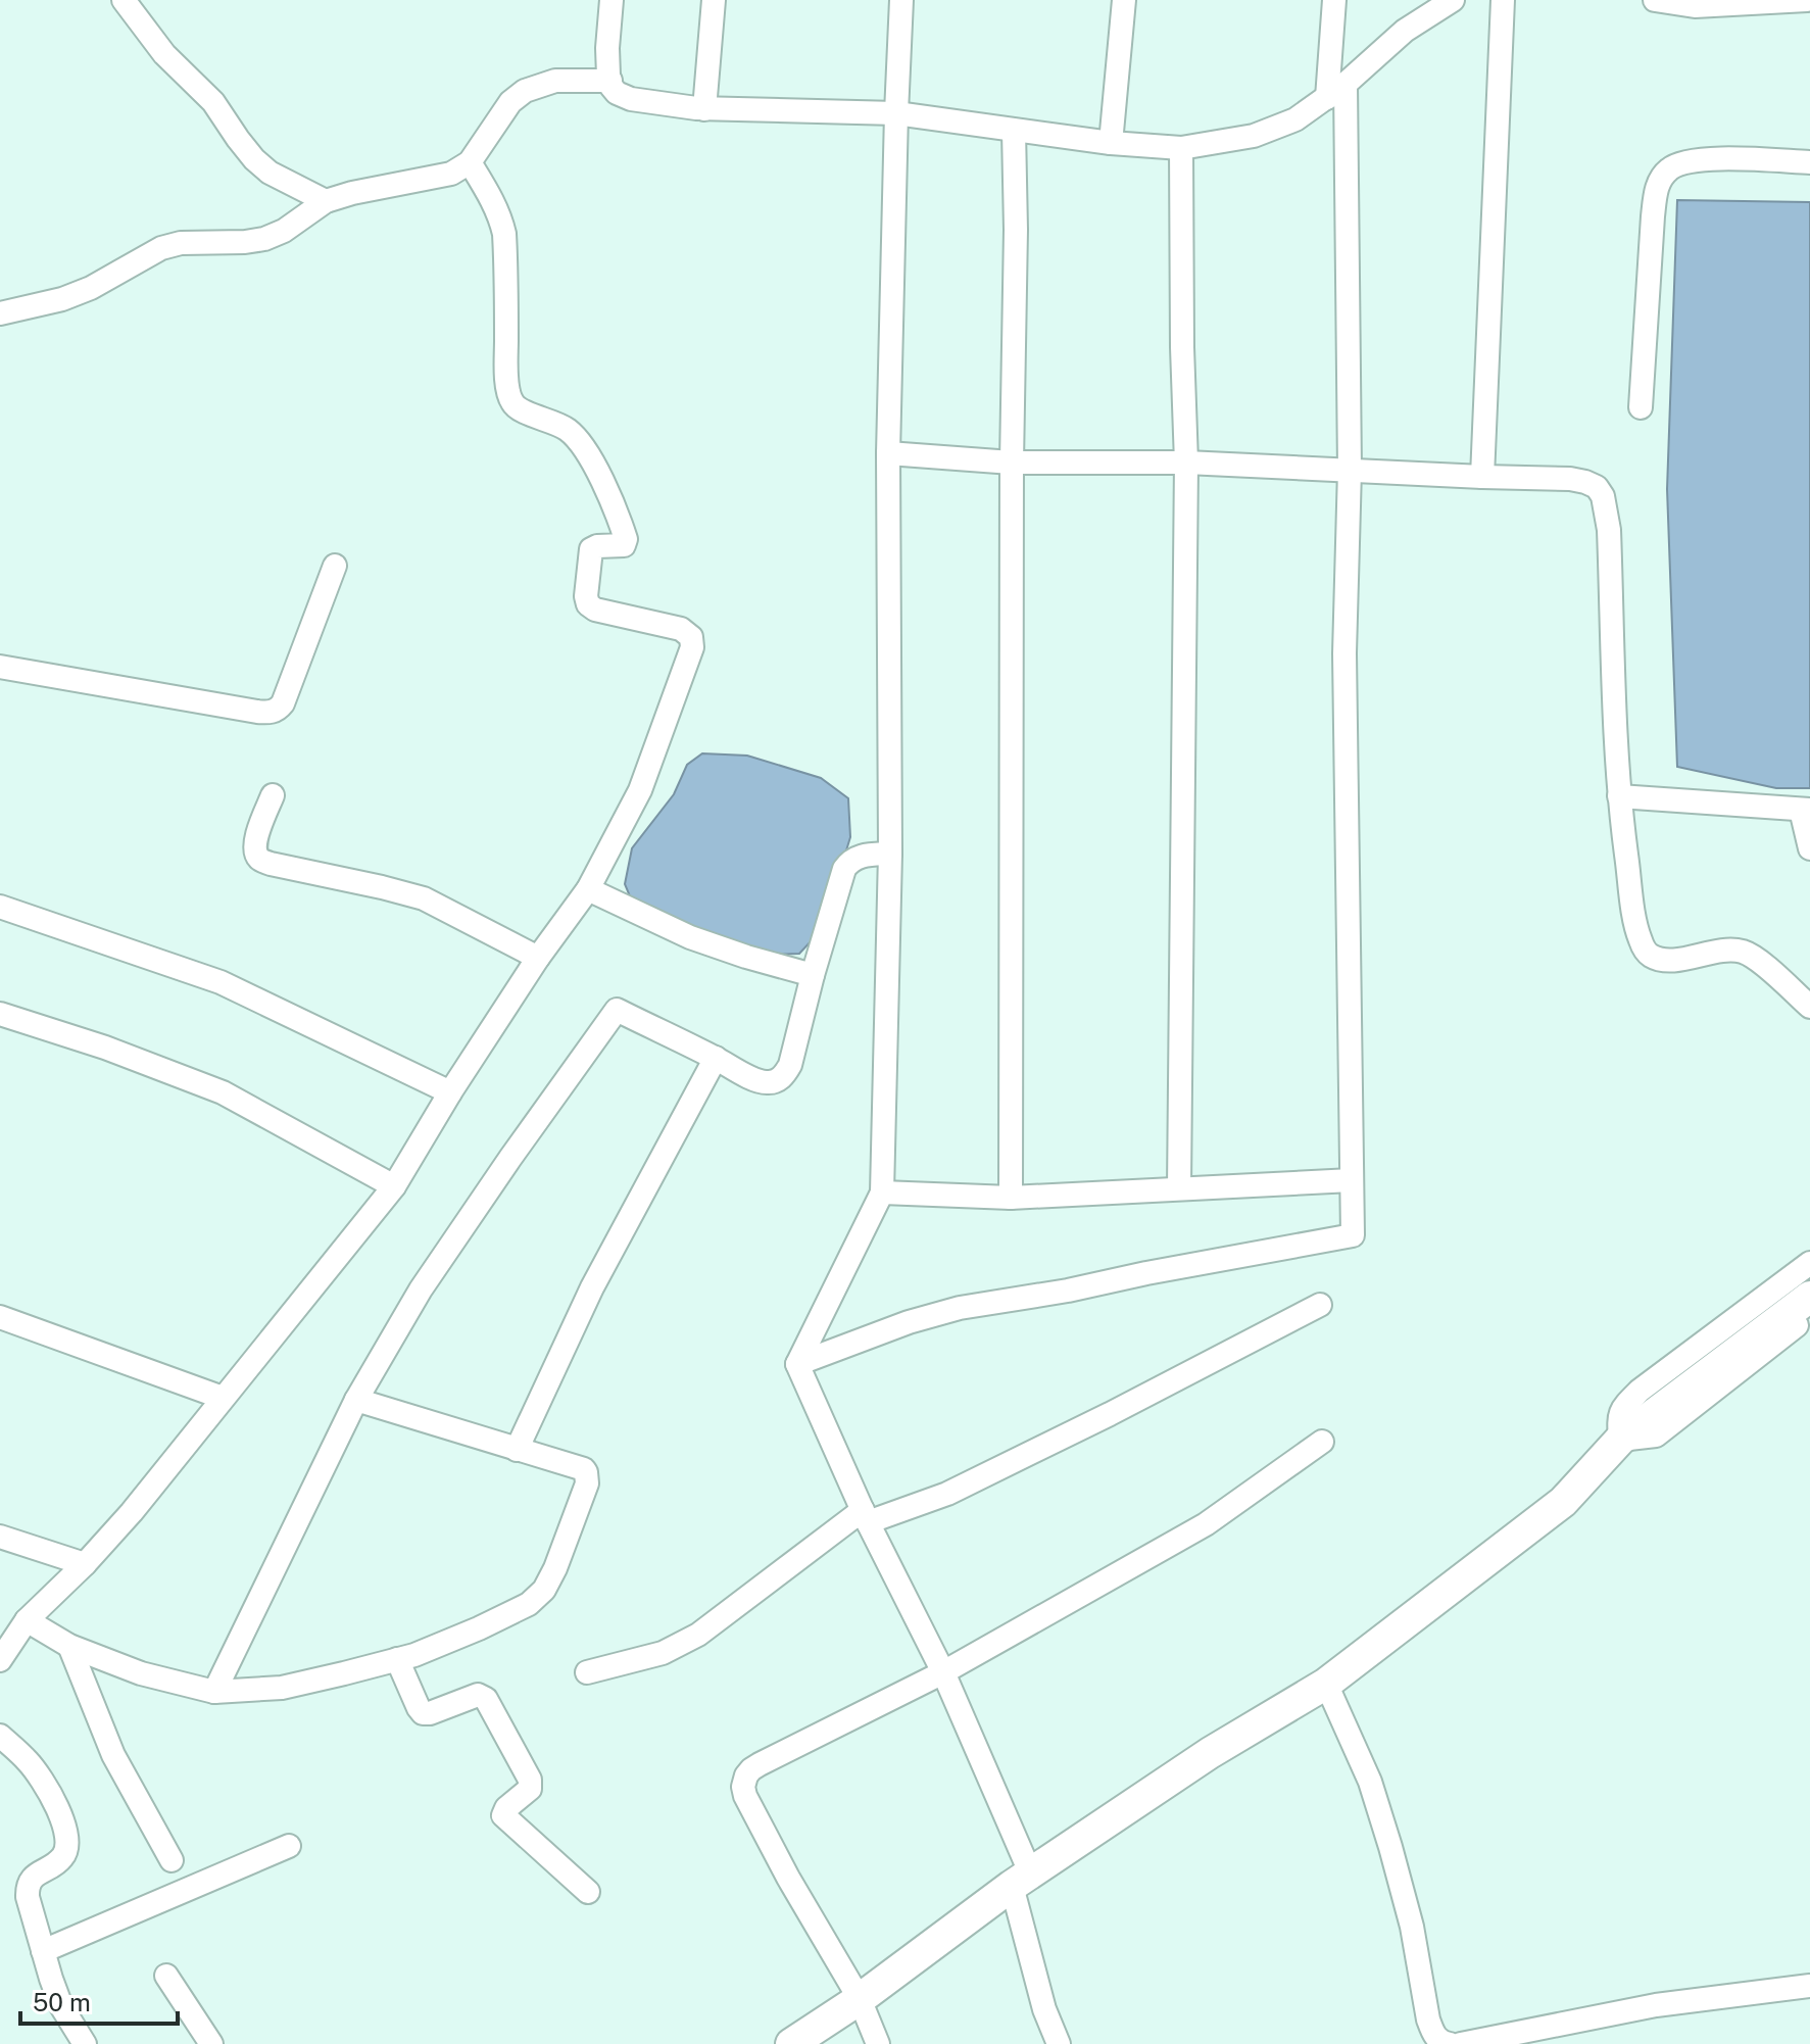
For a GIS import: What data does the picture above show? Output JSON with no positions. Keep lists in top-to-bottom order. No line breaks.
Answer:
{"scale_bar":"50 m"}
